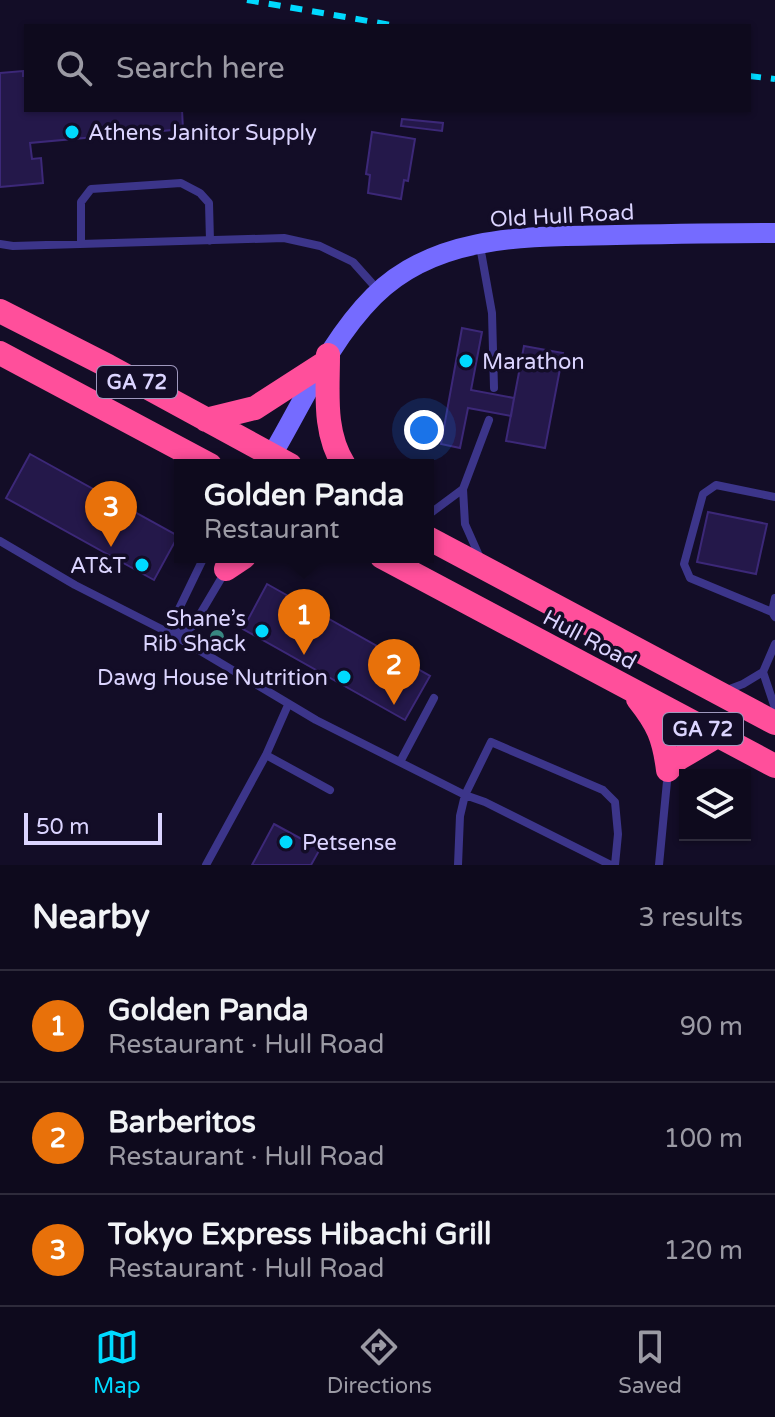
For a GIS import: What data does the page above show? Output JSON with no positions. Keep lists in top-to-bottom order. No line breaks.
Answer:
{"streets":{"highway":["GA 72","Hull Road"],"main road":["Old Hull Road"]},"places":["Athens Janitor Supply","Marathon","AT&T","Shane’s Rib Shack","Dawg House Nutrition","Petsense"],"scale_bar":"50 m","page":{"search":"Search here","popup":["Golden Panda","Restaurant"],"pins":["3","1","2"],"scale":"50 m","heading":["Nearby","3 results"],"list":[{"mark":"1","name":"Golden Panda","note":"Restaurant · Hull Road","value":"90 m"},{"mark":"2","name":"Barberitos","note":"Restaurant · Hull Road","value":"100 m"},{"mark":"3","name":"Tokyo Express Hibachi Grill","note":"Restaurant · Hull Road","value":"120 m"}],"nav":["Map","Directions","Saved"]}}
